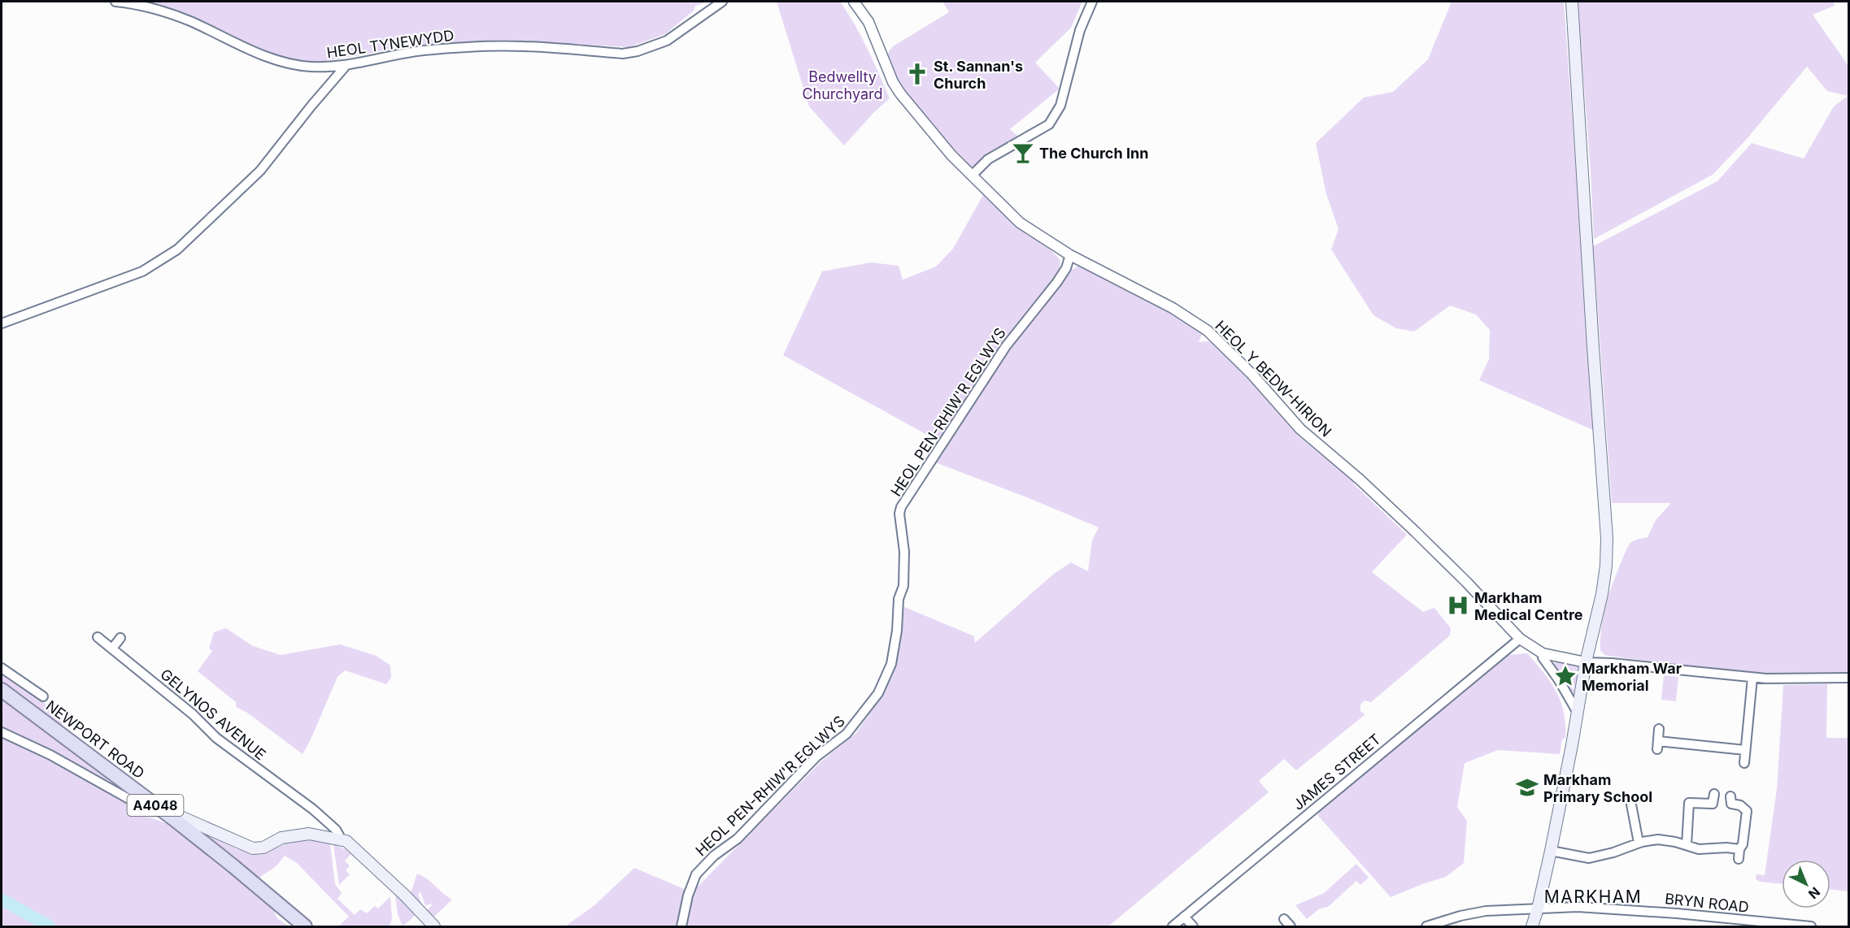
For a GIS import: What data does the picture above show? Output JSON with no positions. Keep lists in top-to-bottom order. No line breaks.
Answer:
{"streets":{"main road":["NEWPORT ROAD","A4048"],"street":["HEOL TYNEWYDD","HEOL Y BEDW-HIRION","HEOL PEN-RHIW'R EGLWYS","GELYNOS AVENUE","JAMES STREET","BRYN ROAD"]},"crossings":[["HEOL Y BEDW-HIRION","HEOL PEN-RHIW'R EGLWYS"],["HEOL Y BEDW-HIRION","JAMES STREET"]],"districts":["MARKHAM"],"parks":["Bedwellty Churchyard"],"places":{"church":["St. Sannan's Church"],"bar":["The Church Inn"],"hospital":["Markham Medical Centre"],"place":["Markham War Memorial"],"school or university":["Markham Primary School"]},"north":"bottom right"}
